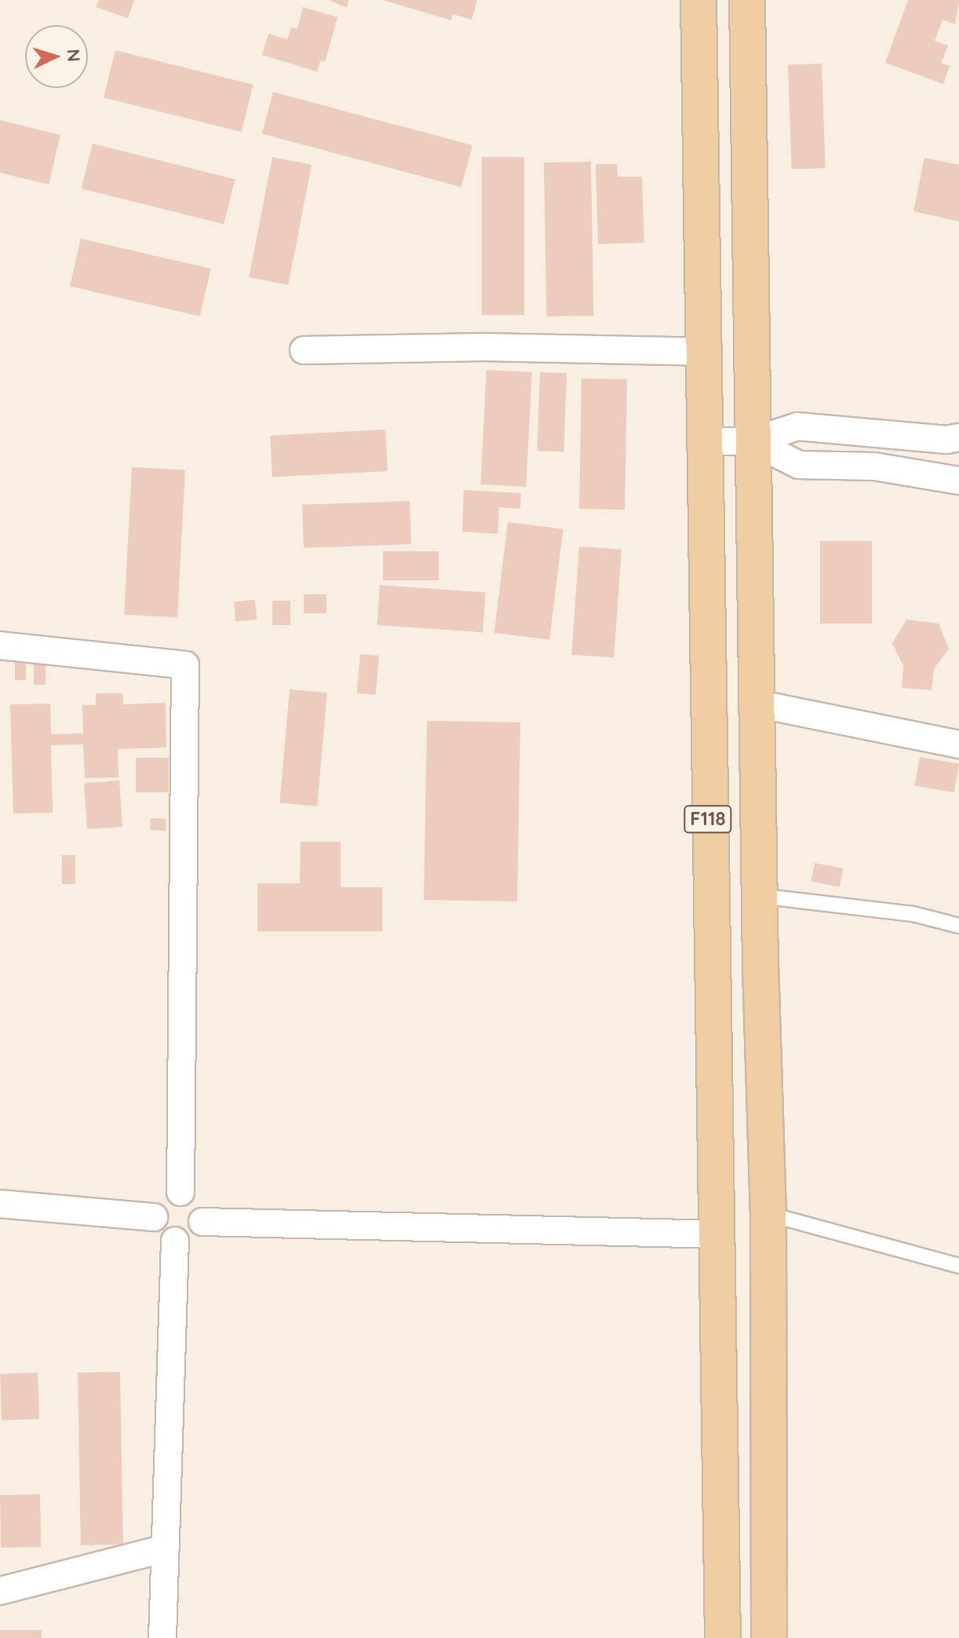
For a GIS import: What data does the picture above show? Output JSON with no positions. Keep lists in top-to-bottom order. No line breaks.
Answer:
{"streets":{"main road":["F118"]},"north":"right"}
